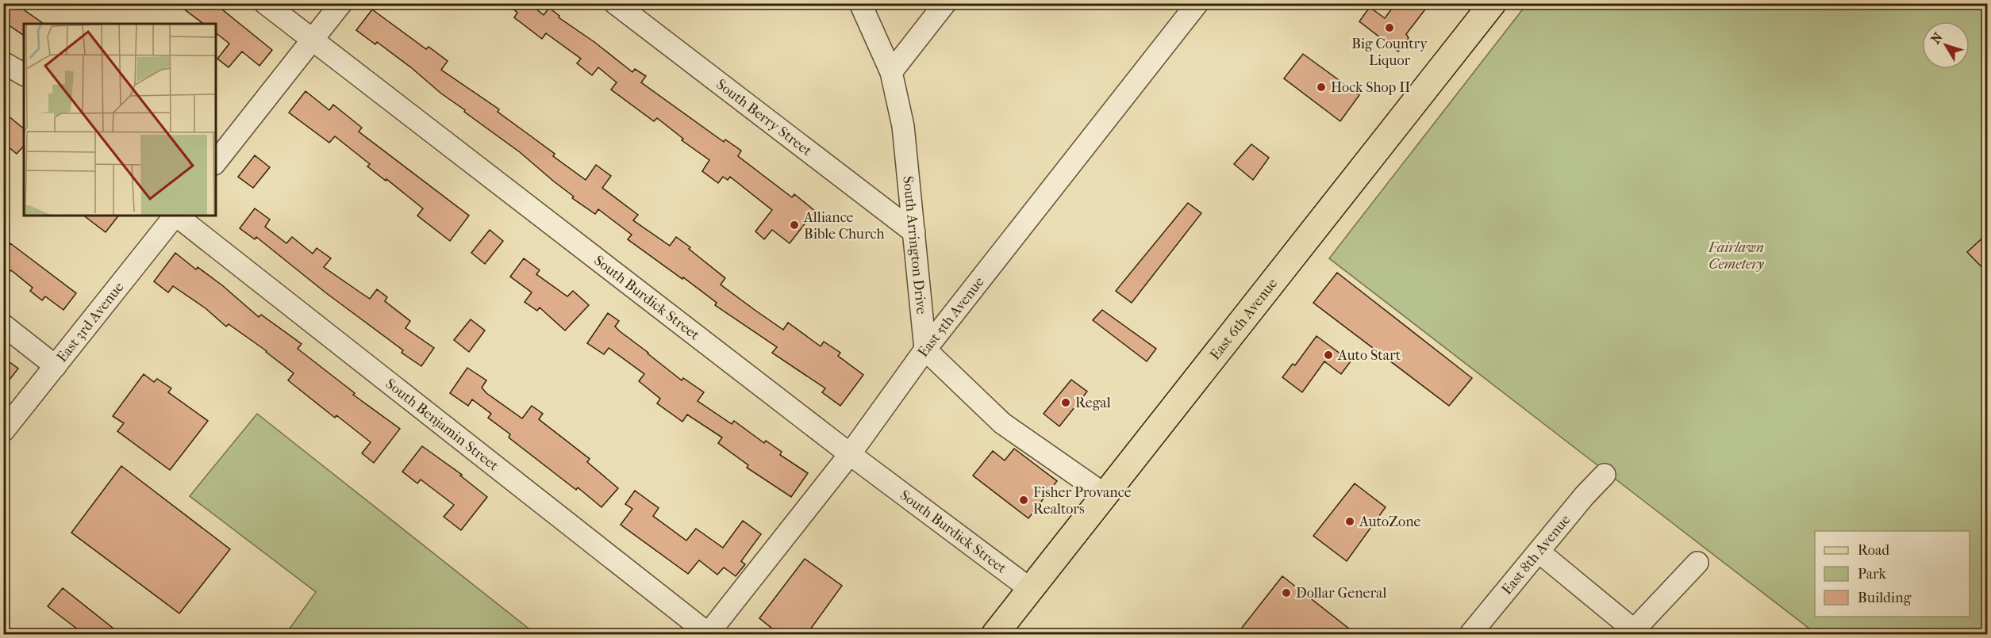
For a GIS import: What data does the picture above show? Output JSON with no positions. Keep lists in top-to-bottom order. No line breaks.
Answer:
{"streets":{"main road":["East 6th Avenue"],"street":["South Berry Street","South Arrington Drive","South Burdick Street","East 5th Avenue","East 3rd Avenue","South Benjamin Street","East 8th Avenue"]},"crossings":[["South Berry Street","South Arrington Drive"],["South Arrington Drive","East 5th Avenue"],["South Burdick Street","East 5th Avenue"],["South Burdick Street","East 6th Avenue"],["East 5th Avenue","South Benjamin Street"]],"parks":["Fairlawn Cemetery"],"places":["Big Country Liquor","Hock Shop II","Alliance Bible Church","Auto Start","Regal","Fisher Provance Realtors","AutoZone","Dollar General"],"legend":["Road","Park","Building"],"north":"top left"}
